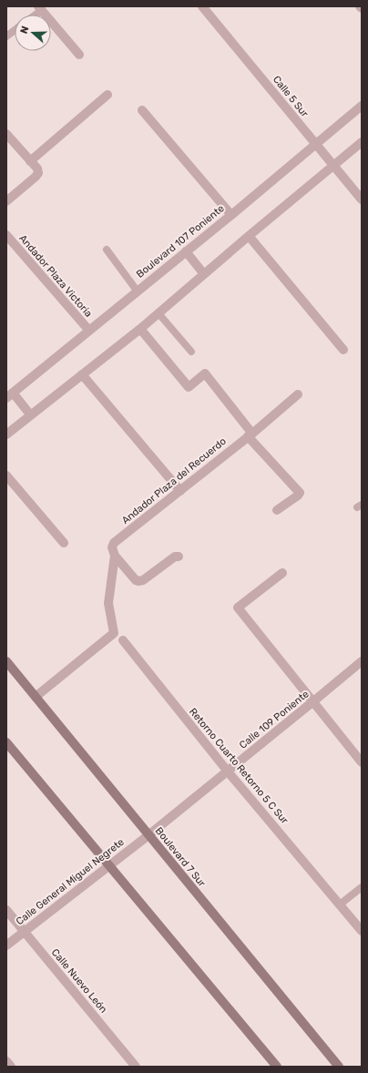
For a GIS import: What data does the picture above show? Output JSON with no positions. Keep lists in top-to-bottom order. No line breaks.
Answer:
{"streets":{"street":["Calle 5 Sur","Boulevard 107 Poniente","Andador Plaza Victoria","Andador Plaza del Recuerdo","Calle 109 Poniente","Retorno Cuarto Retorno 5 C Sur","Boulevard 7 Sur","Calle General Miguel Negrete","Calle Nuevo León"]},"crossings":[["Calle 5 Sur","Boulevard 107 Poniente"],["Boulevard 107 Poniente","Andador Plaza Victoria"],["Calle 109 Poniente","Retorno Cuarto Retorno 5 C Sur"],["Calle 109 Poniente","Boulevard 7 Sur"],["Calle 109 Poniente","Calle General Miguel Negrete"],["Boulevard 7 Sur","Calle General Miguel Negrete"],["Calle General Miguel Negrete","Calle Nuevo León"]],"north":"left"}
